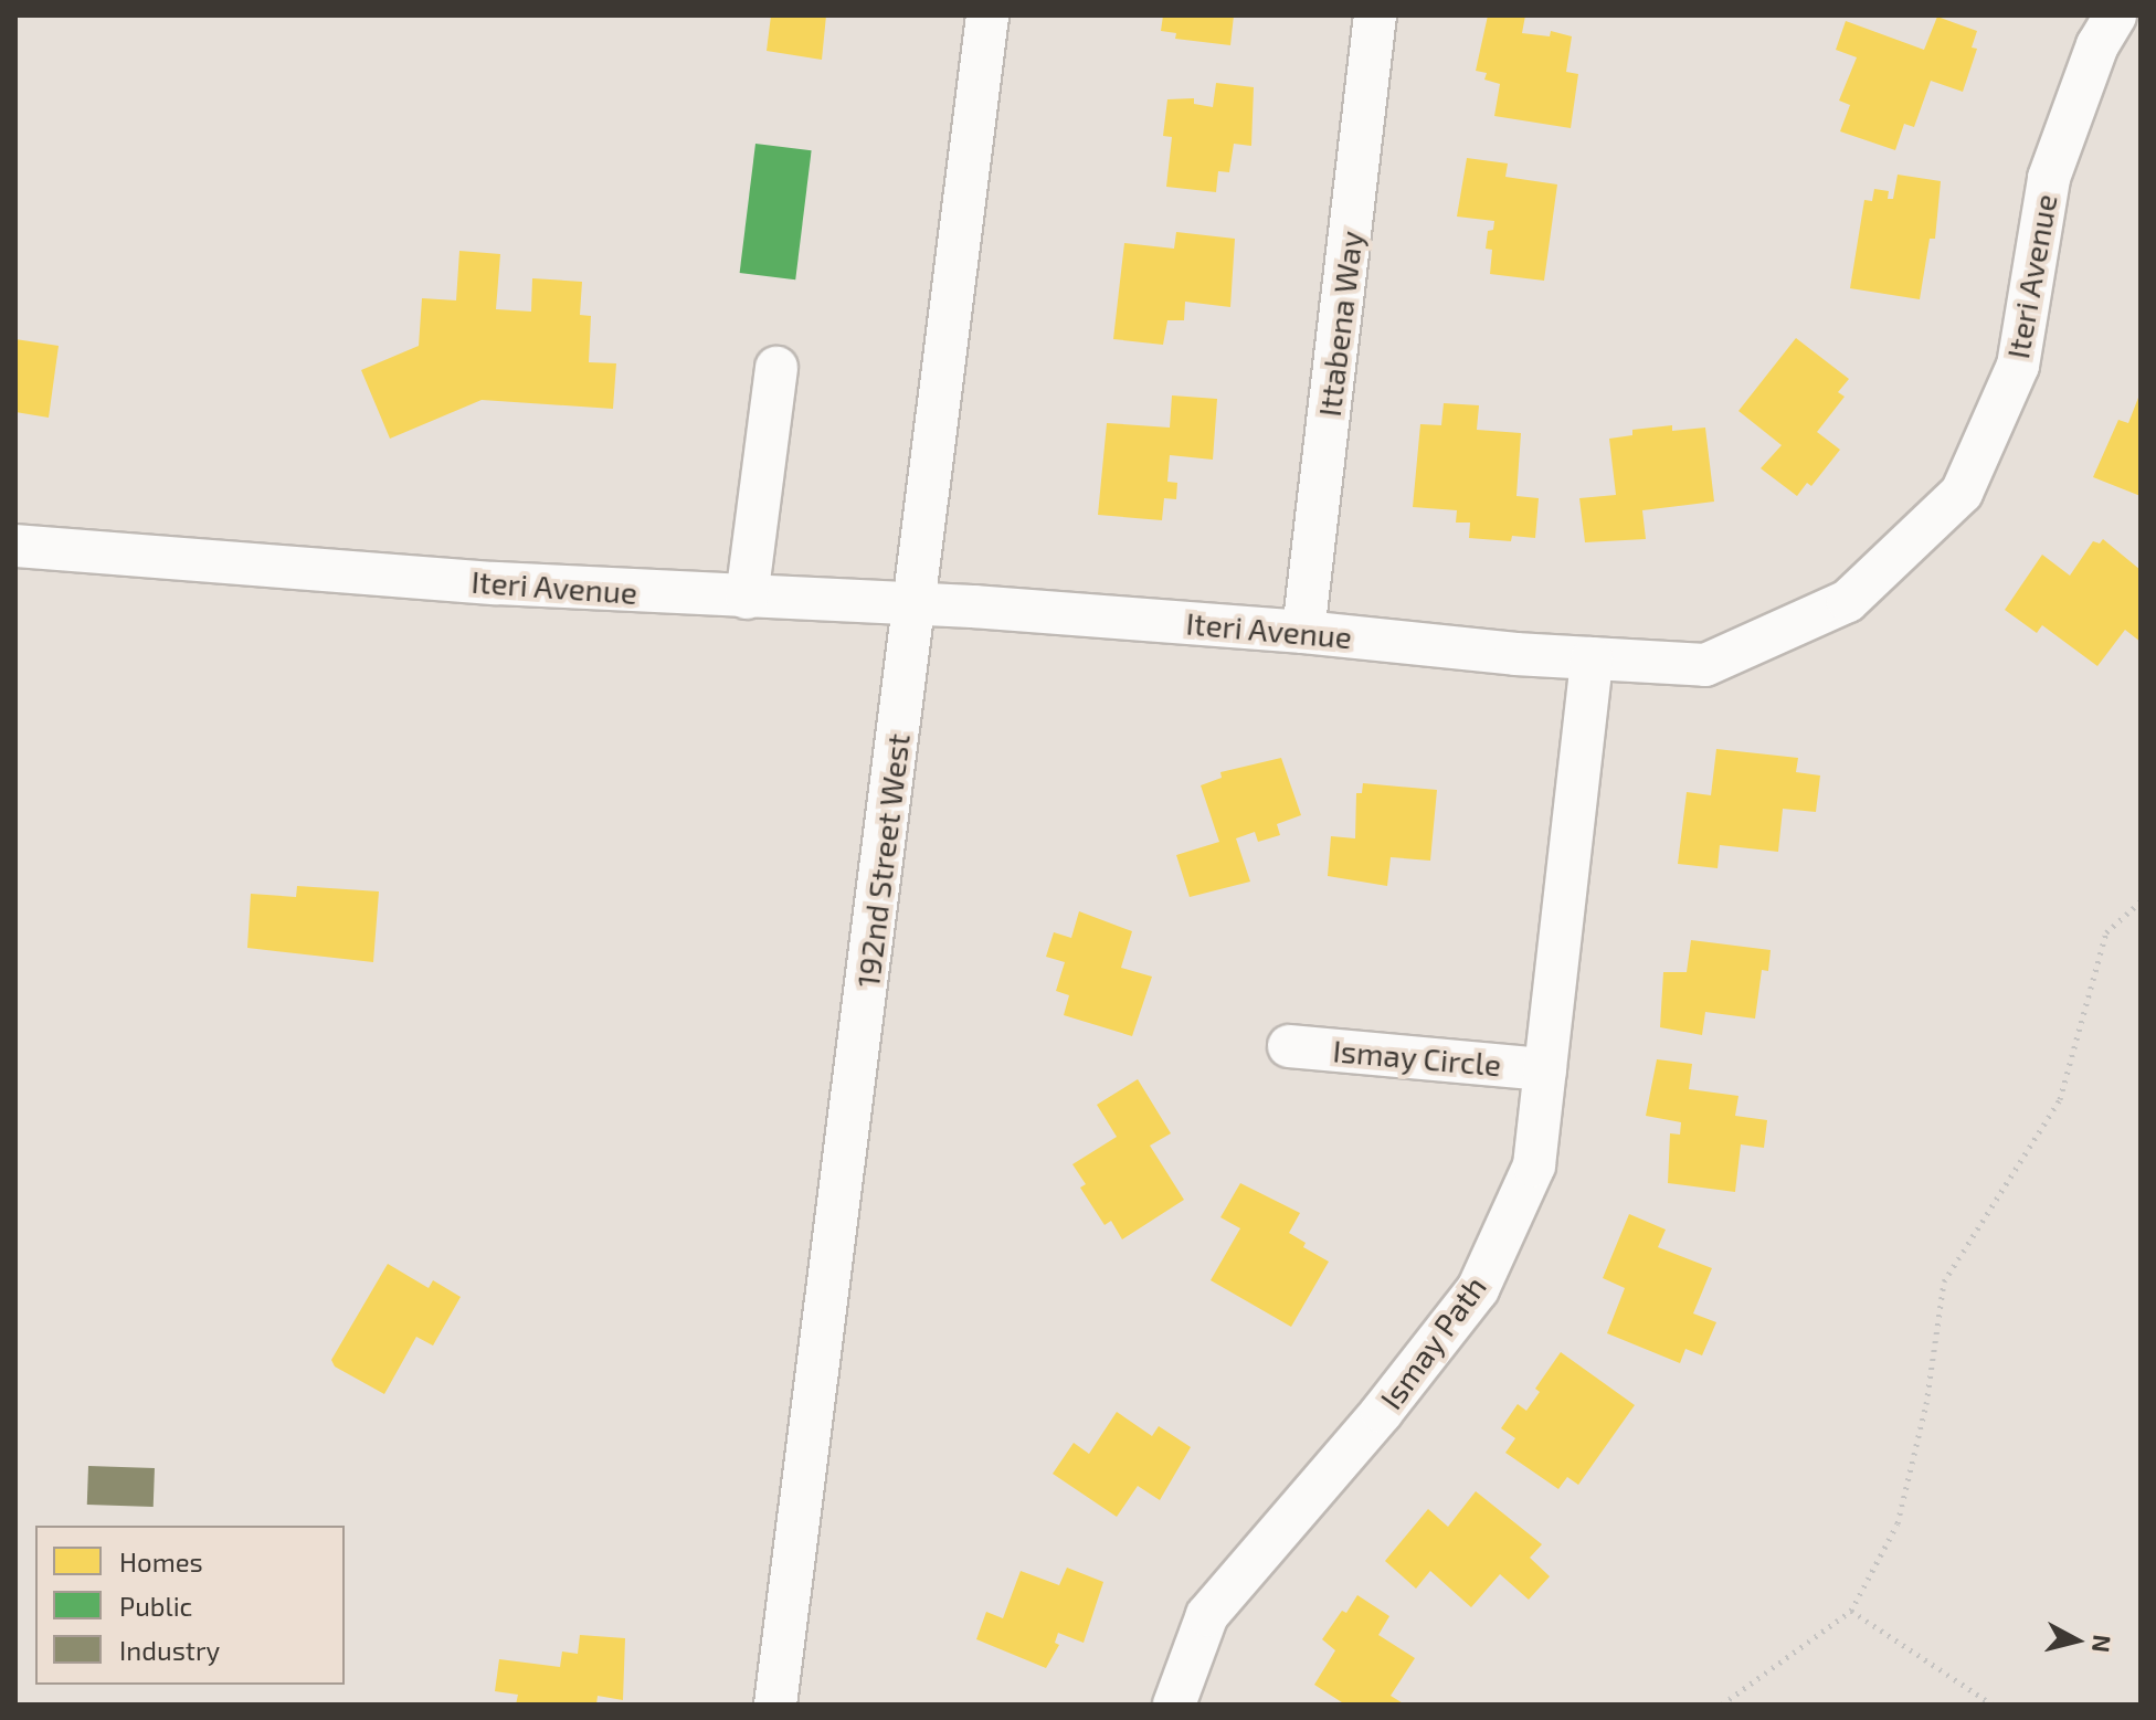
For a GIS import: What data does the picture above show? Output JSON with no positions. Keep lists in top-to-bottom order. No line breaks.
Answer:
{"streets":{"street":["Iteri Avenue","Ittabena Way","192nd Street West","Ismay Circle","Ismay Path"]},"crossings":[["Iteri Avenue","Ittabena Way"],["Iteri Avenue","192nd Street West"],["Iteri Avenue","Ismay Path"],["Ismay Circle","Ismay Path"]],"legend":["Homes","Public","Industry"],"north":"right"}
